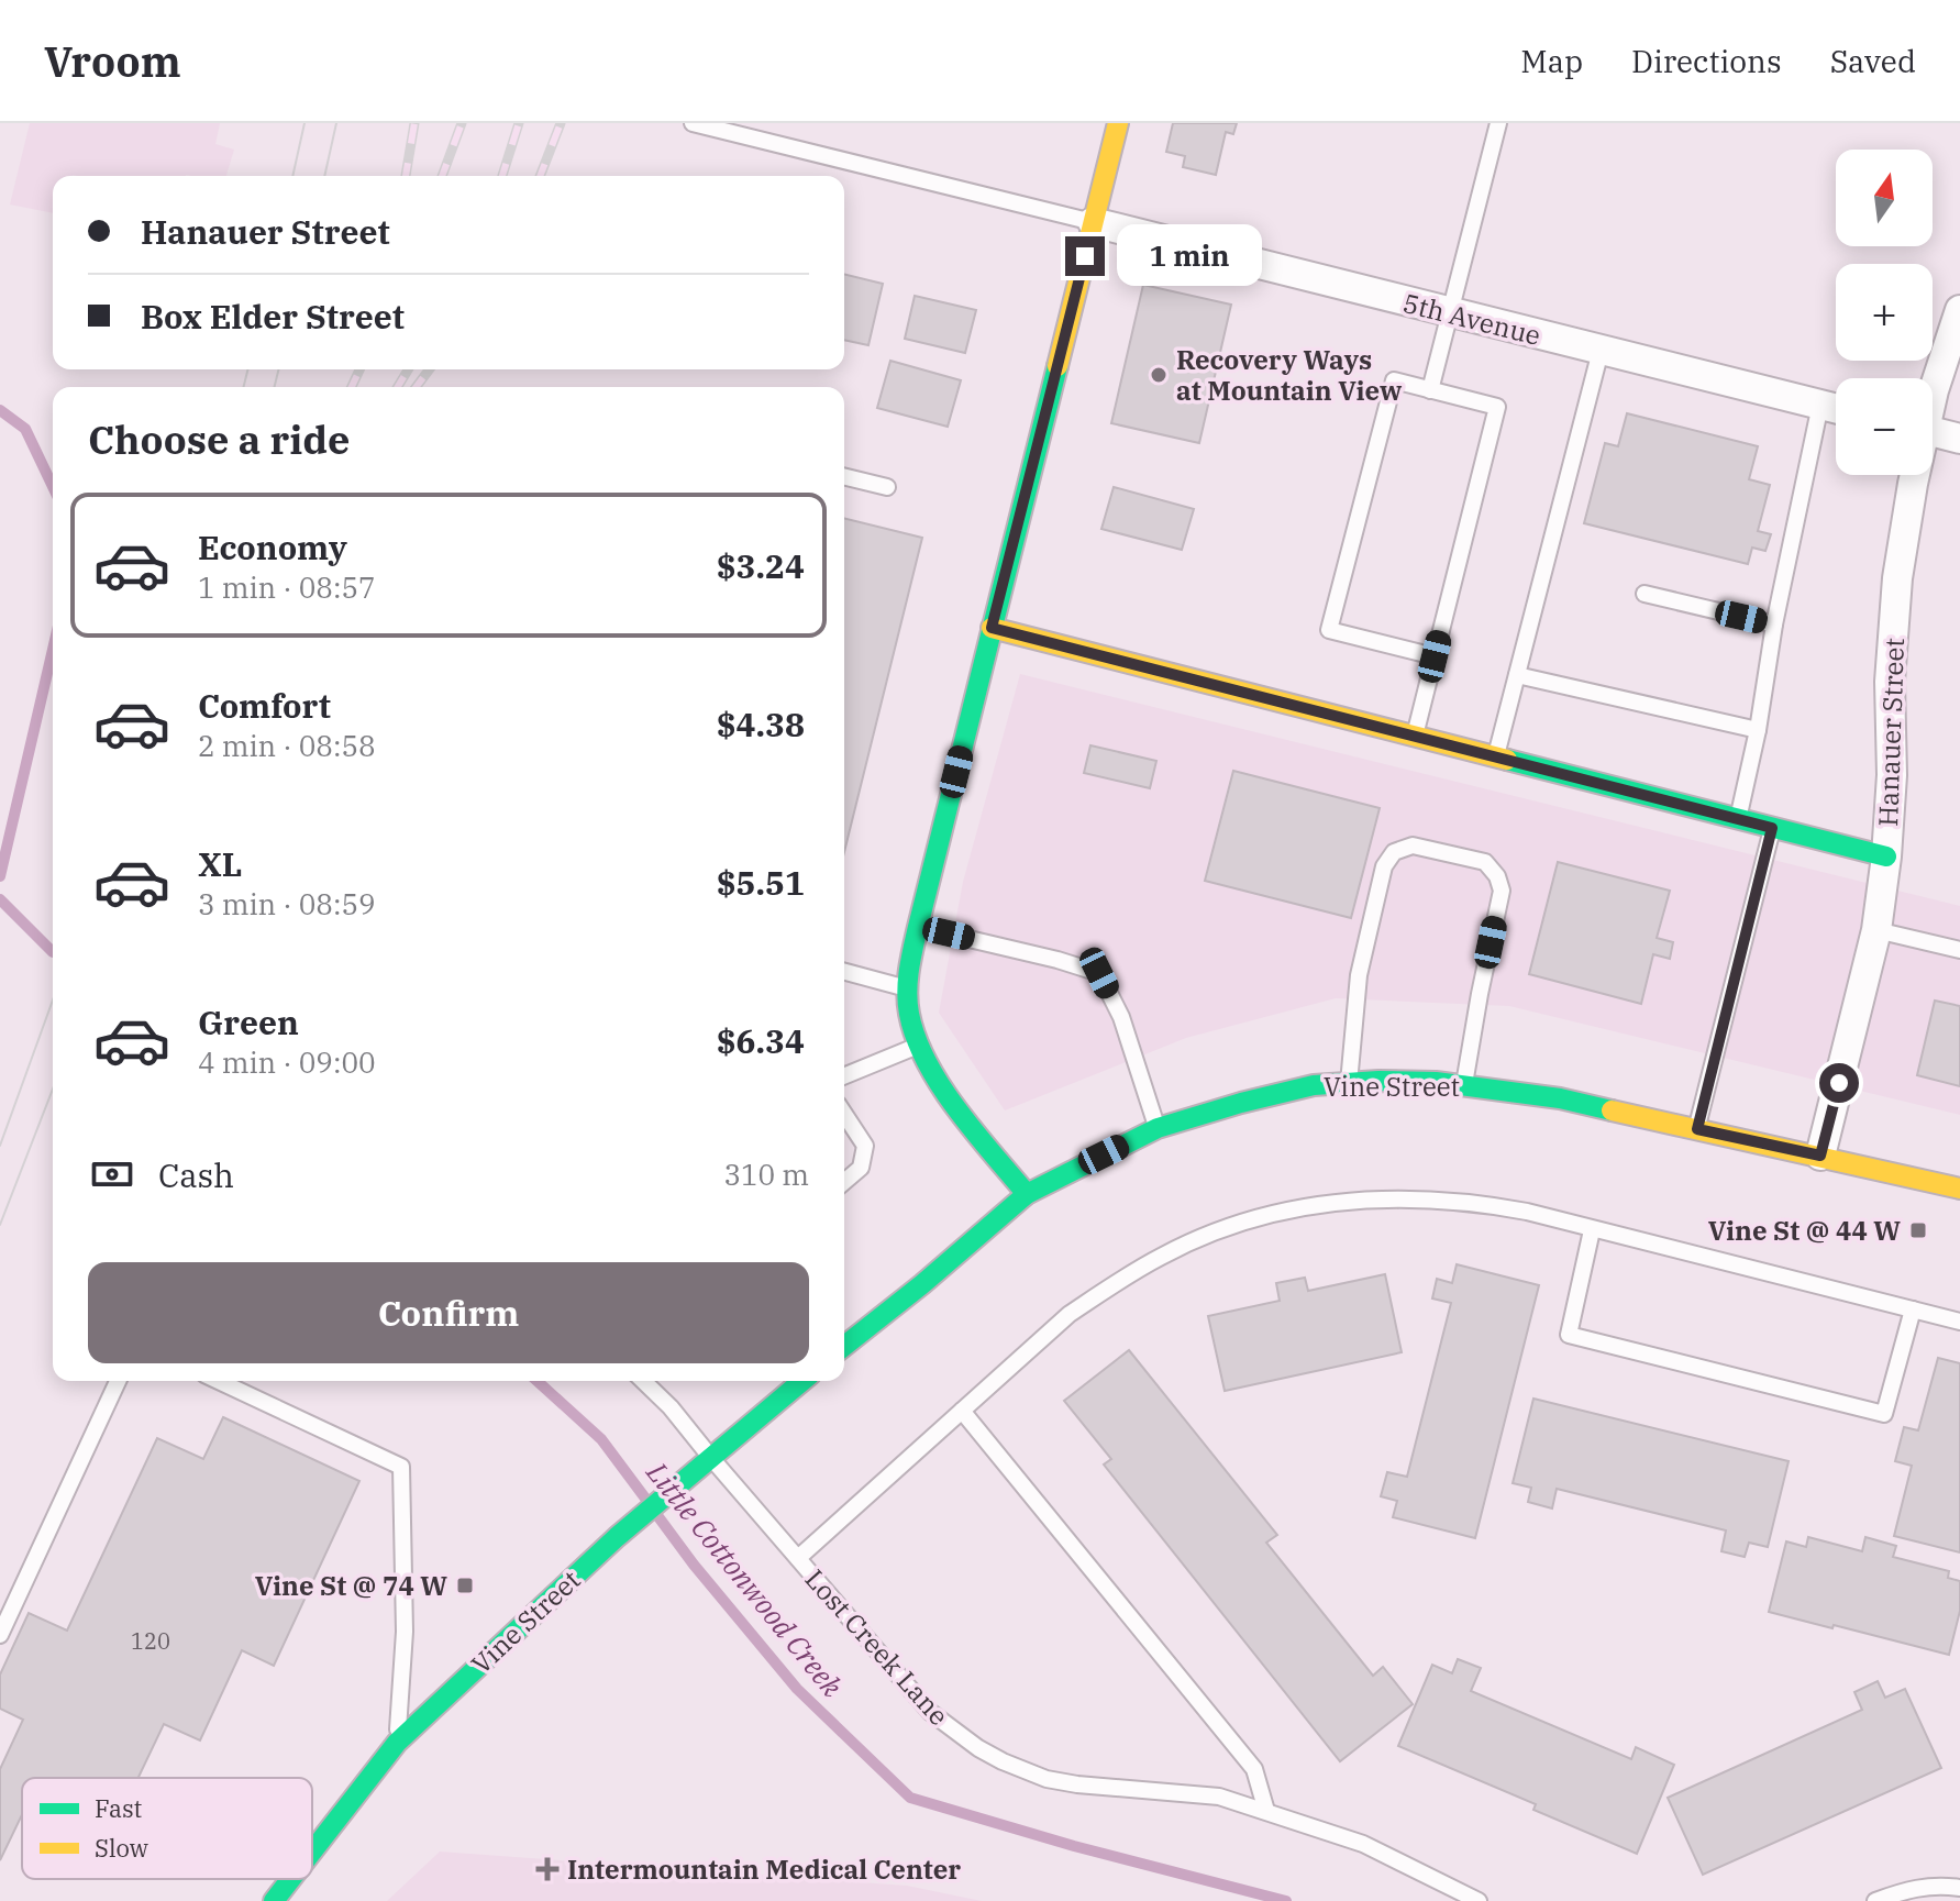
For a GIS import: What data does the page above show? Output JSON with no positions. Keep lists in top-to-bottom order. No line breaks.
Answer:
{"streets":{"street":["5th Avenue","Hanauer Street","Vine Street"],"lane":["Lost Creek Lane"]},"crossings":[["Hanauer Street","Vine Street"],["Vine Street","Lost Creek Lane"]],"water":["Little Cottonwood Creek"],"places":{"other":["Recovery Ways at Mountain View"],"transit":["Vine St @ 44 W","Vine St @ 74 W"],"health":["Intermountain Medical Center"]},"house_numbers":["120"],"legend":["Fast","Slow"],"north":"top","page":{"header":"Vroom","nav":["Map","Directions","Saved"],"map_buttons":["+","−"],"banner":["Hanauer Street","Box Elder Street"],"bubble":"1 min","heading":"Choose a ride","list":[{"name":"Economy","note":"1 min · 08:57","value":"$3.24"},{"name":"Comfort","note":"2 min · 08:58","value":"$4.38"},{"name":"XL","note":"3 min · 08:59","value":"$5.51"},{"name":"Green","note":"4 min · 09:00","value":"$6.34"}],"pay":["Cash","310 m"],"buttons":"Confirm"}}
